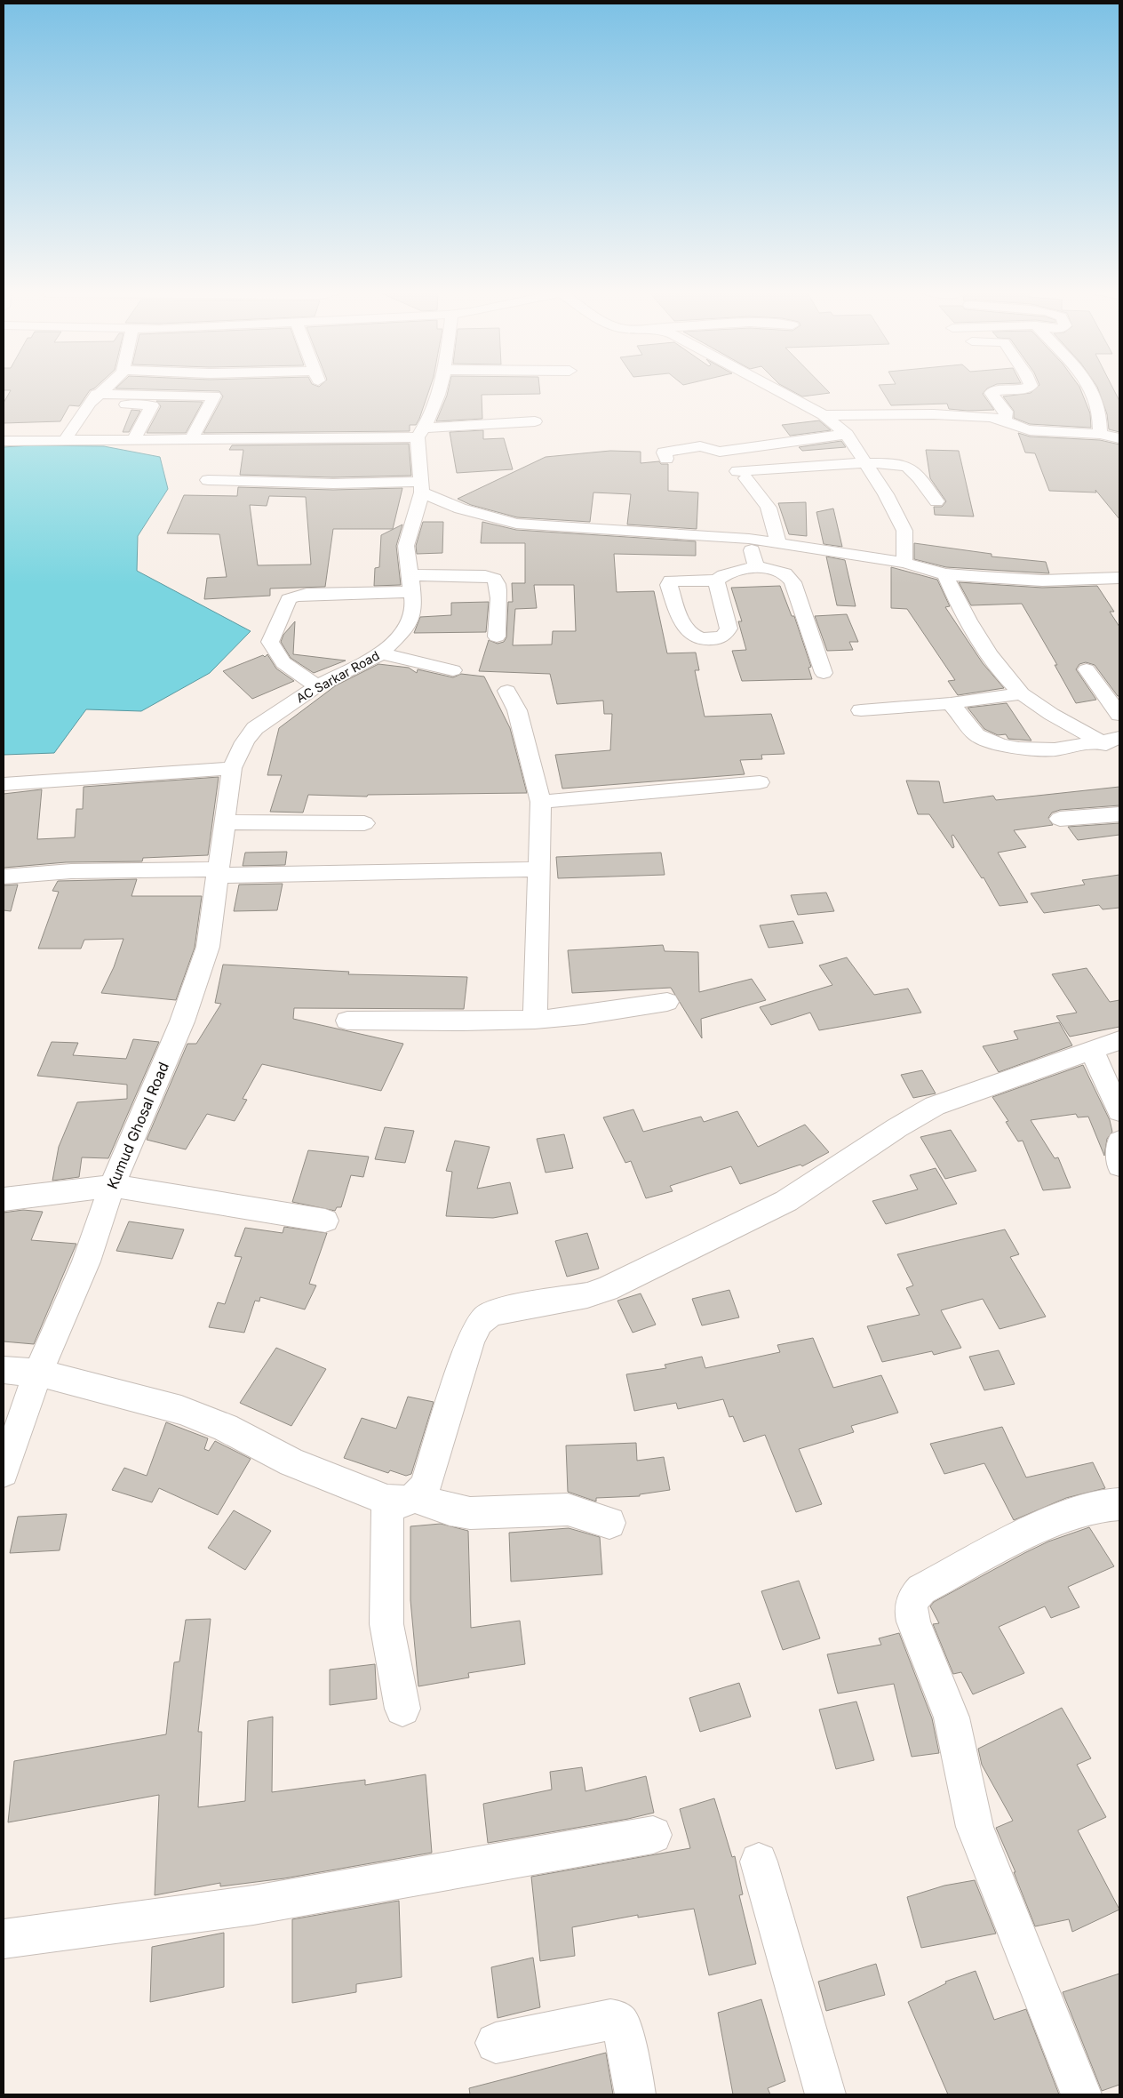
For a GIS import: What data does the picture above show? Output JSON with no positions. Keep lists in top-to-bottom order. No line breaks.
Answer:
{"streets":{"street":["AC Sarkar Road","Kumud Ghosal Road"]},"crossings":[["AC Sarkar Road","Kumud Ghosal Road"]]}
